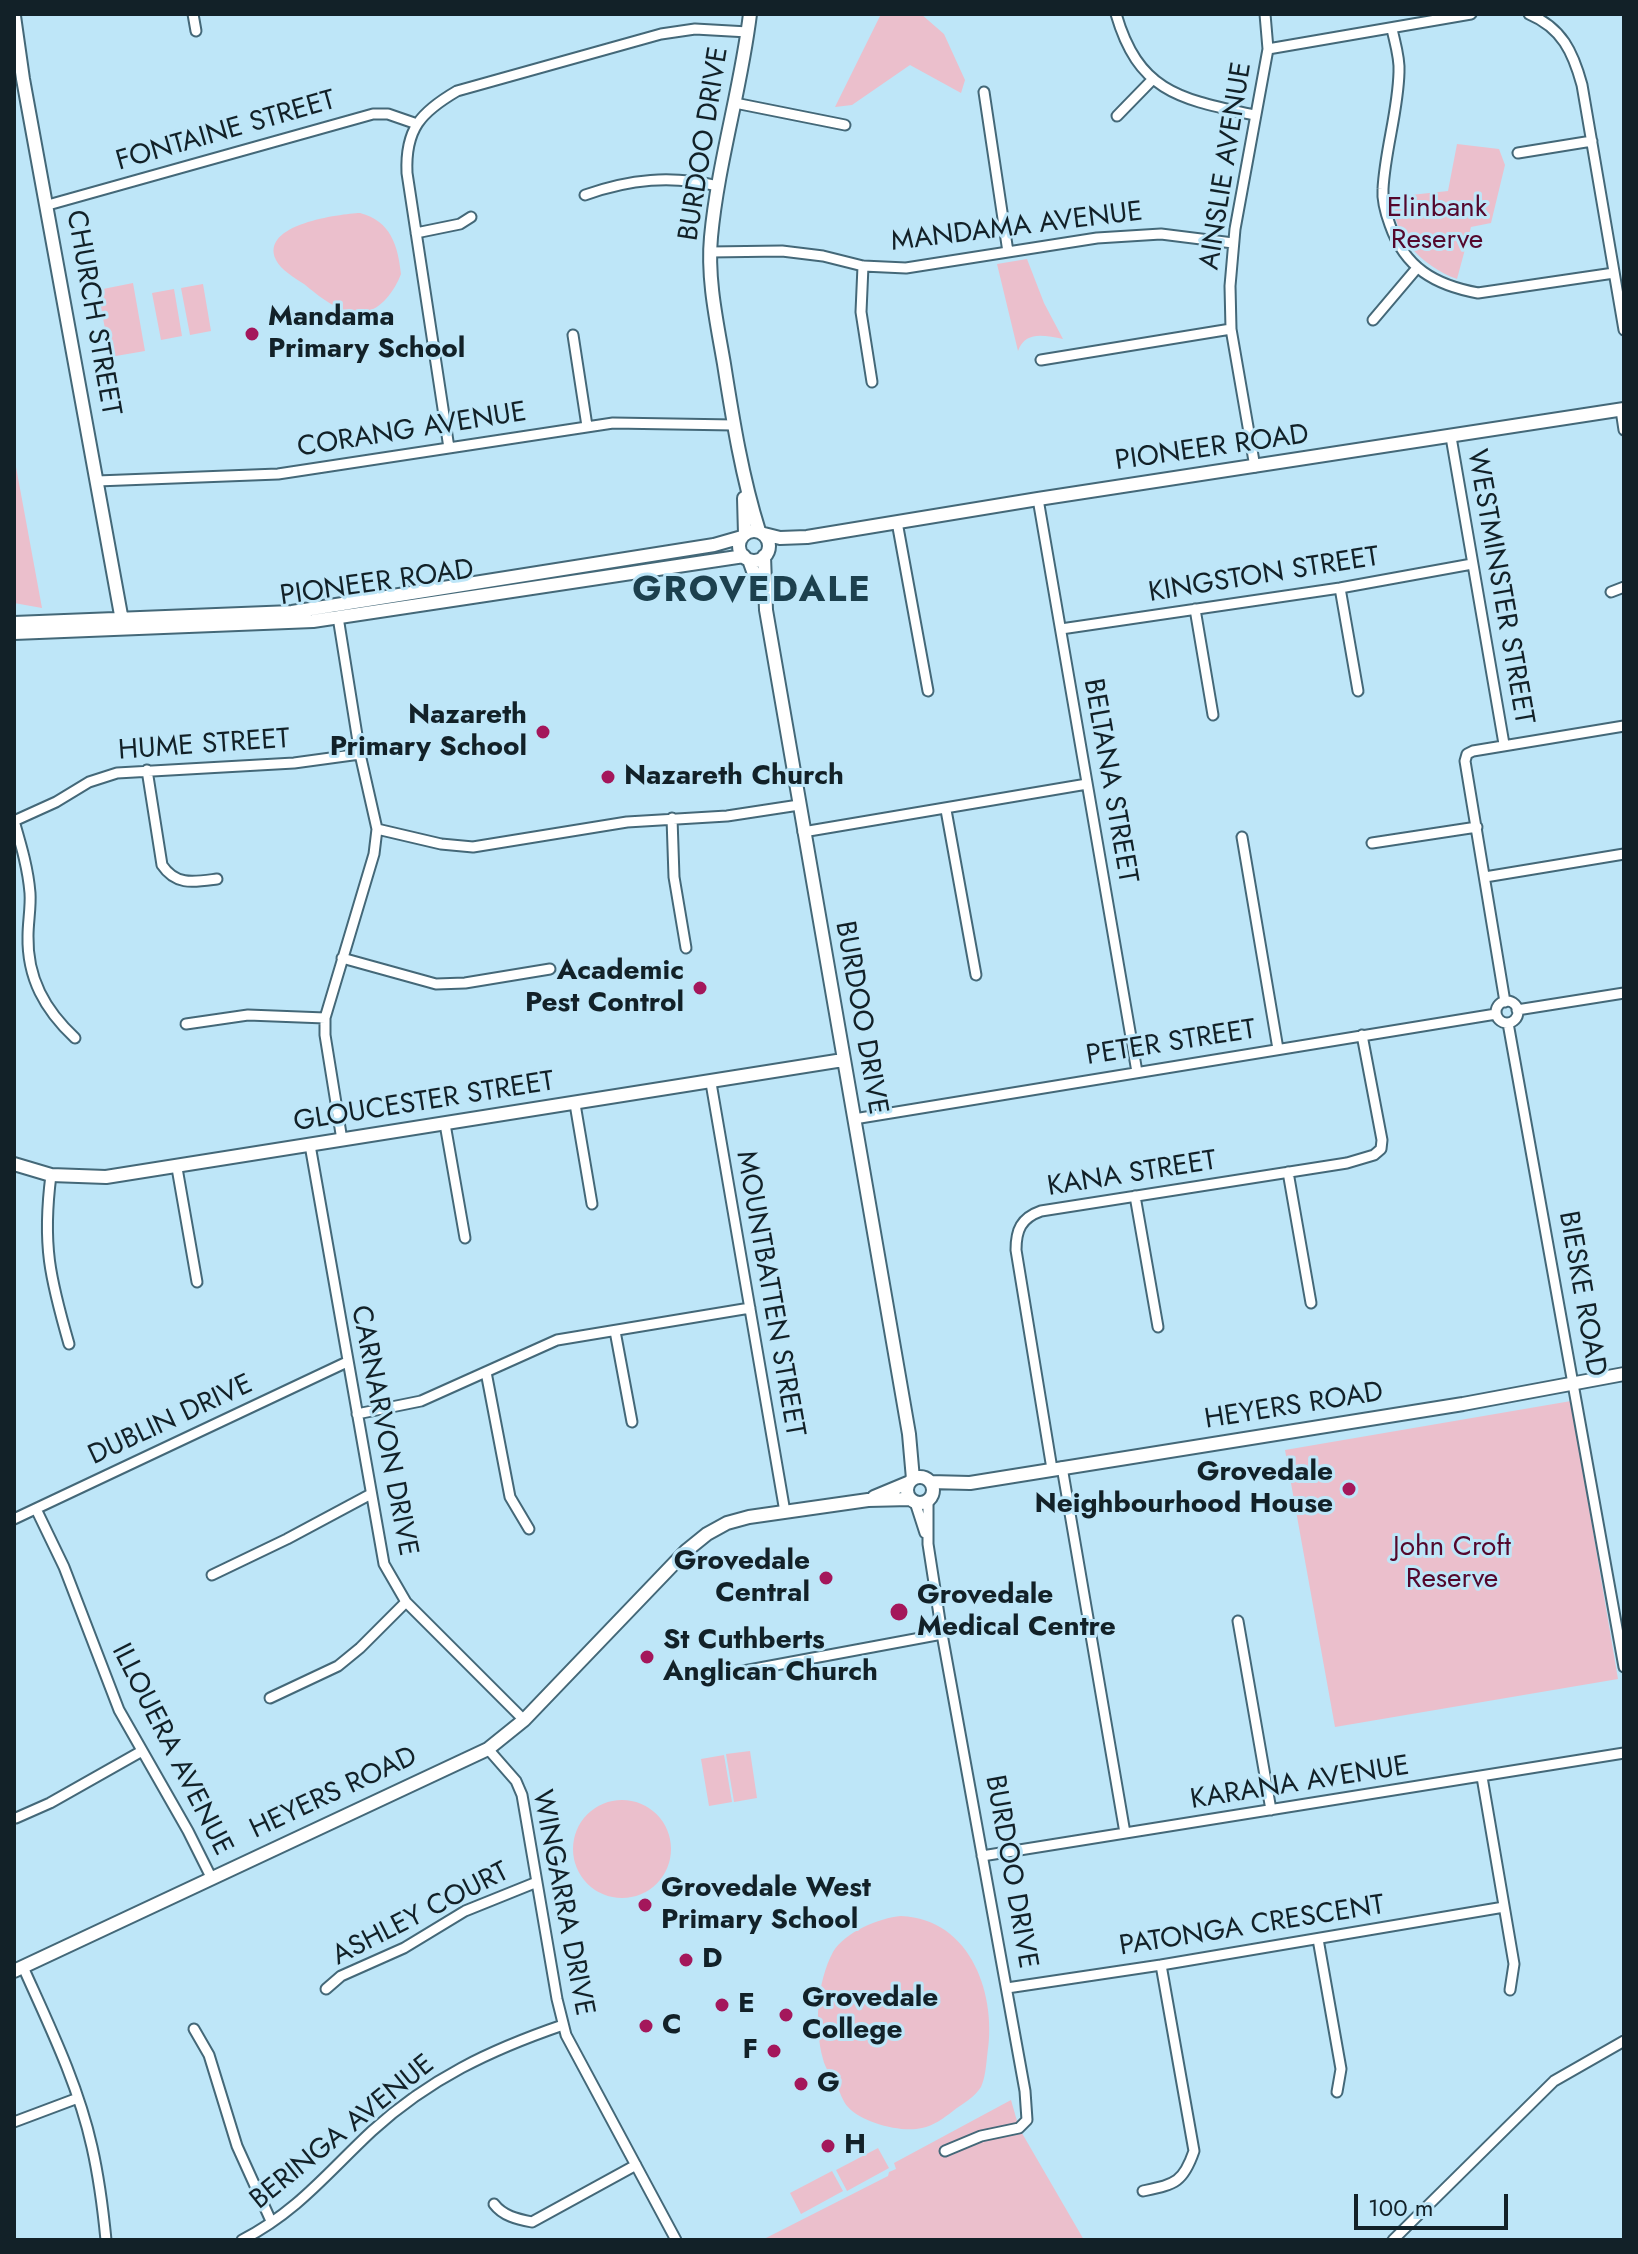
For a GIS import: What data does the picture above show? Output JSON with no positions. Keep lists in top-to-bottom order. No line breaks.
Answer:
{"streets":{"street":["FONTAINE STREET","BURDOO DRIVE","AINSLIE AVENUE","MANDAMA AVENUE","CHURCH STREET","CORANG AVENUE","PIONEER ROAD","KINGSTON STREET","WESTMINSTER STREET","HUME STREET","BELTANA STREET","PETER STREET","GLOUCESTER STREET","KANA STREET","MOUNTBATTEN STREET","BIESKE ROAD","HEYERS ROAD","DUBLIN DRIVE","CARNARVON DRIVE","ILLOUERA AVENUE","KARANA AVENUE","WINGARRA DRIVE","ASHLEY COURT","PATONGA CRESCENT","BERINGA AVENUE"]},"crossings":[["FONTAINE STREET","CHURCH STREET"],["BURDOO DRIVE","MANDAMA AVENUE"],["BURDOO DRIVE","CORANG AVENUE"],["BURDOO DRIVE","PIONEER ROAD"],["BURDOO DRIVE","PETER STREET"],["BURDOO DRIVE","GLOUCESTER STREET"],["BURDOO DRIVE","HEYERS ROAD"],["BURDOO DRIVE","KARANA AVENUE"],["BURDOO DRIVE","PATONGA CRESCENT"],["AINSLIE AVENUE","MANDAMA AVENUE"],["AINSLIE AVENUE","PIONEER ROAD"],["CHURCH STREET","CORANG AVENUE"],["CHURCH STREET","PIONEER ROAD"],["PIONEER ROAD","WESTMINSTER STREET"],["PIONEER ROAD","BELTANA STREET"],["KINGSTON STREET","WESTMINSTER STREET"],["KINGSTON STREET","BELTANA STREET"],["BELTANA STREET","PETER STREET"],["PETER STREET","KANA STREET"],["PETER STREET","BIESKE ROAD"],["GLOUCESTER STREET","MOUNTBATTEN STREET"],["GLOUCESTER STREET","CARNARVON DRIVE"],["KANA STREET","HEYERS ROAD"],["MOUNTBATTEN STREET","HEYERS ROAD"],["BIESKE ROAD","HEYERS ROAD"],["HEYERS ROAD","CARNARVON DRIVE"],["HEYERS ROAD","ILLOUERA AVENUE"],["HEYERS ROAD","WINGARRA DRIVE"],["DUBLIN DRIVE","CARNARVON DRIVE"],["DUBLIN DRIVE","ILLOUERA AVENUE"],["WINGARRA DRIVE","ASHLEY COURT"],["WINGARRA DRIVE","BERINGA AVENUE"]],"districts":["GROVEDALE"],"parks":["Elinbank Reserve","John Croft Reserve"],"places":["Mandama Primary School","Nazareth Primary School","Nazareth Church","Academic Pest Control","Grovedale Neighbourhood House","Grovedale Central","Grovedale Medical Centre","St Cuthberts Anglican Church","Grovedale West Primary School","D","E","Grovedale College","C","F","G","H"],"scale_bar":"100 m"}
